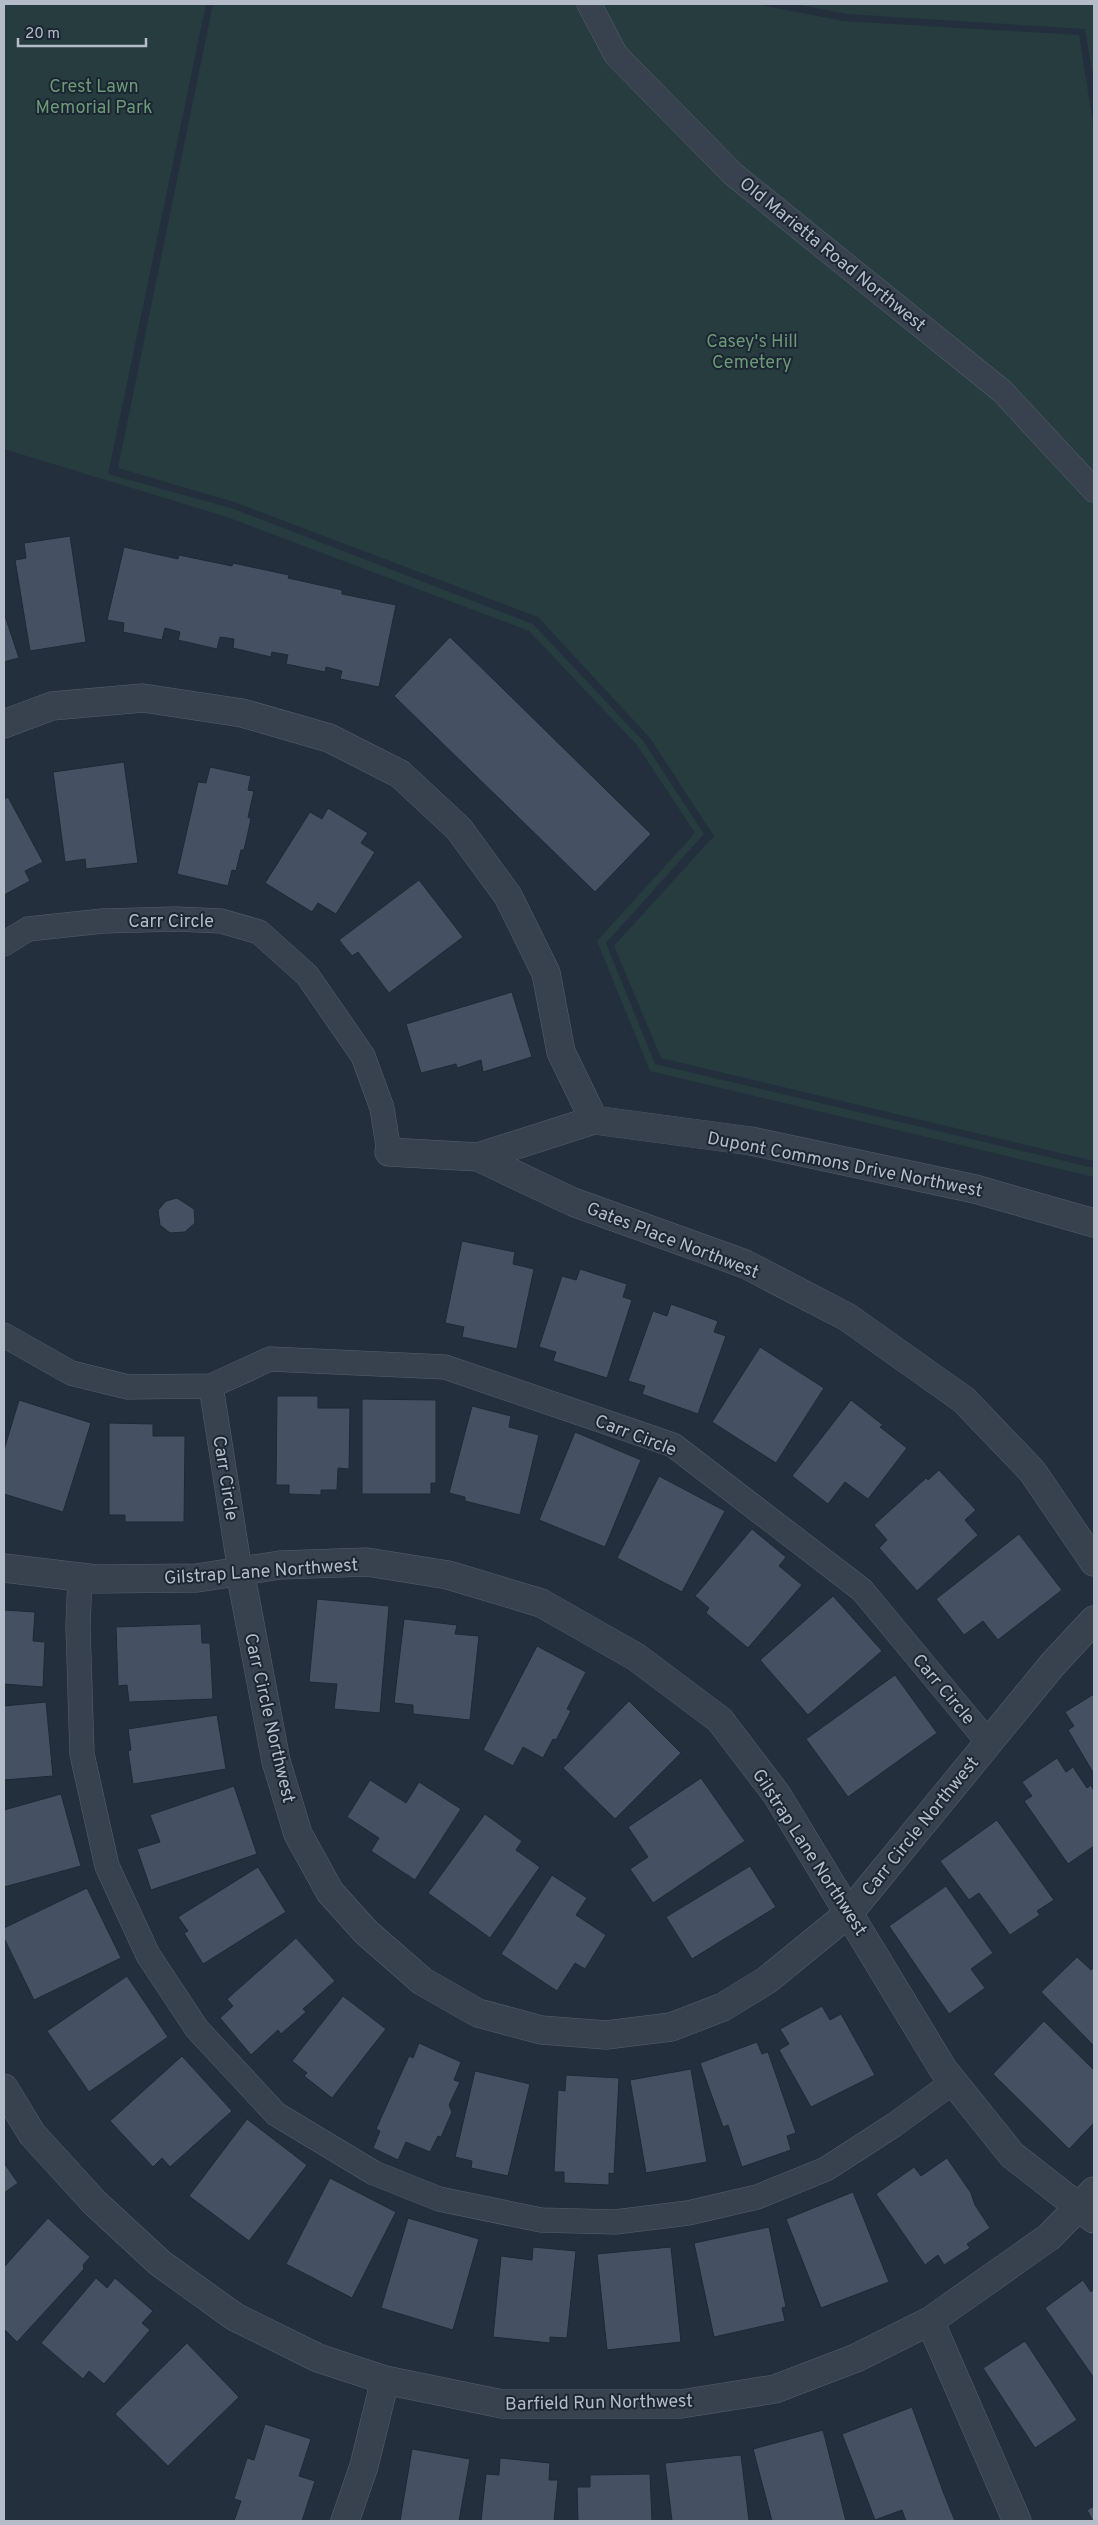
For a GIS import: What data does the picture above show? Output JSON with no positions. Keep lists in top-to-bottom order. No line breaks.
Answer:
{"streets":{"street":["Dupont Commons Drive Northwest","Gates Place Northwest","Gilstrap Lane Northwest","Carr Circle Northwest","Barfield Run Northwest"],"lane":["Old Marietta Road Northwest","Carr Circle"]},"crossings":[["Carr Circle","Gates Place Northwest"],["Carr Circle","Gilstrap Lane Northwest"],["Carr Circle","Carr Circle Northwest"],["Dupont Commons Drive Northwest","Gates Place Northwest"],["Gilstrap Lane Northwest","Carr Circle Northwest"],["Gilstrap Lane Northwest","Barfield Run Northwest"]],"parks":["Crest Lawn Memorial Park","Casey's Hill Cemetery"],"scale_bar":"20 m"}
